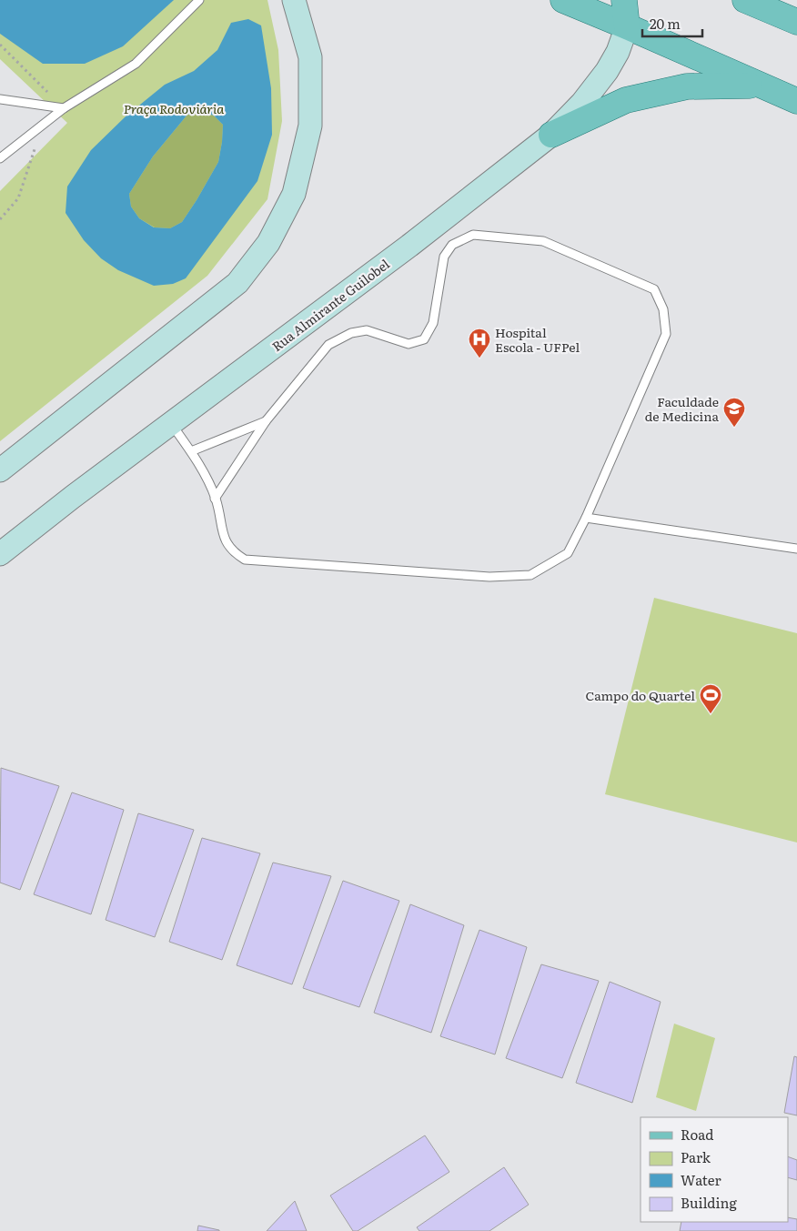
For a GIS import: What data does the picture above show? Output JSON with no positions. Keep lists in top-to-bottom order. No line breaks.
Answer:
{"streets":{"main road":["Rua Almirante Guilobel"]},"parks":["Praça Rodoviária"],"places":{"hospital":["Hospital Escola - UFPel"],"school or university":["Faculdade de Medicina"],"sports":["Campo do Quartel"]},"legend":["Road","Park","Water","Building"],"scale_bar":"20 m"}
